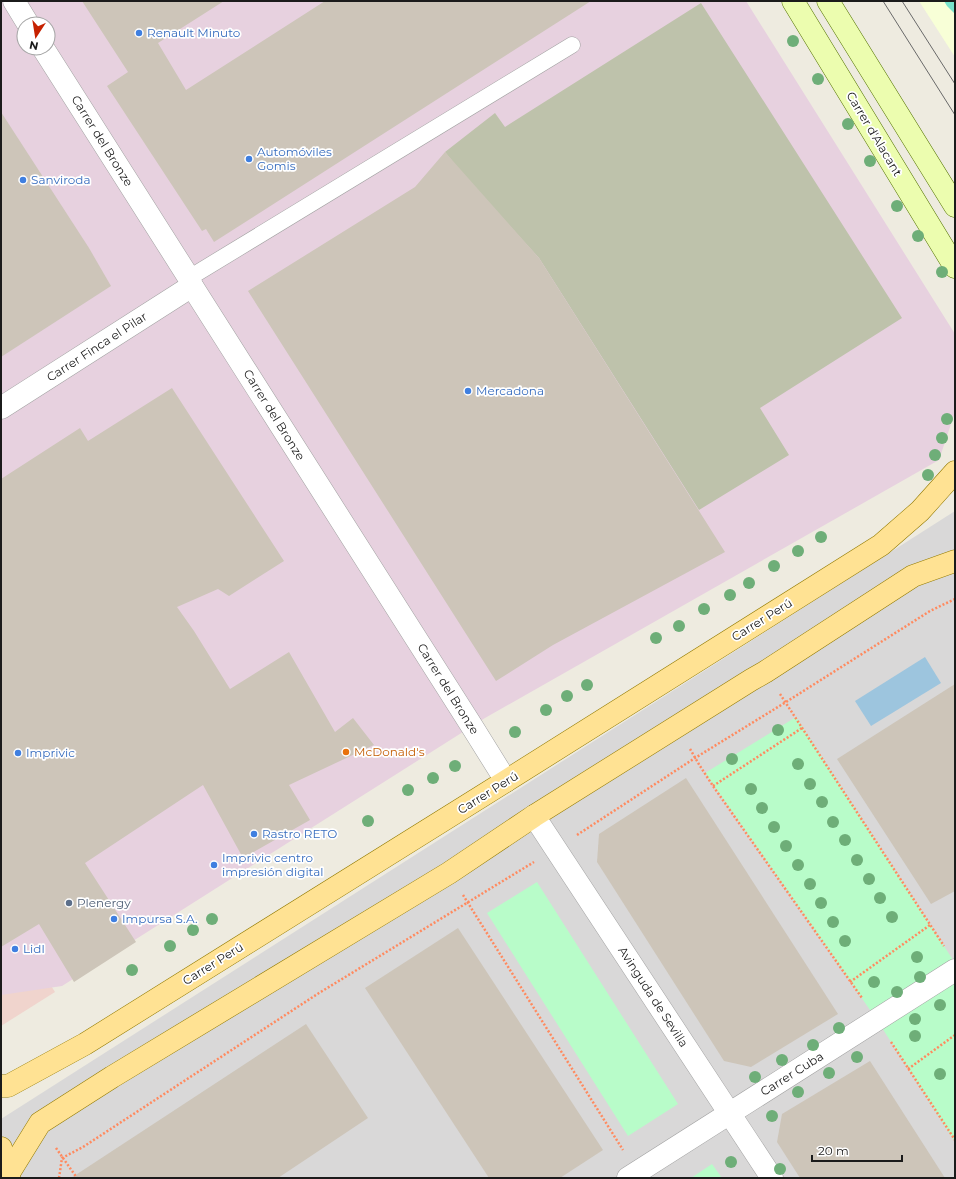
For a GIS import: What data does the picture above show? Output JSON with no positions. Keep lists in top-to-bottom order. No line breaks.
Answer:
{"streets":{"main road":["Carrer d'Alacant","Carrer Perú"],"street":["Carrer del Bronze","Carrer Finca el Pilar","Avinguda de Sevilla","Carrer Cuba"]},"crossings":[["Carrer del Bronze","Carrer Finca el Pilar"],["Carrer del Bronze","Carrer Perú"],["Avinguda de Sevilla","Carrer Cuba"]],"places":["Renault Minuto","Automóviles Gomis","Sanviroda","Mercadona","McDonald's","Imprivic","Rastro RETO","Imprivic centro impresión digital","Plenergy","Impursa S.A.","Lidl"],"scale_bar":"20 m","north":"bottom"}
